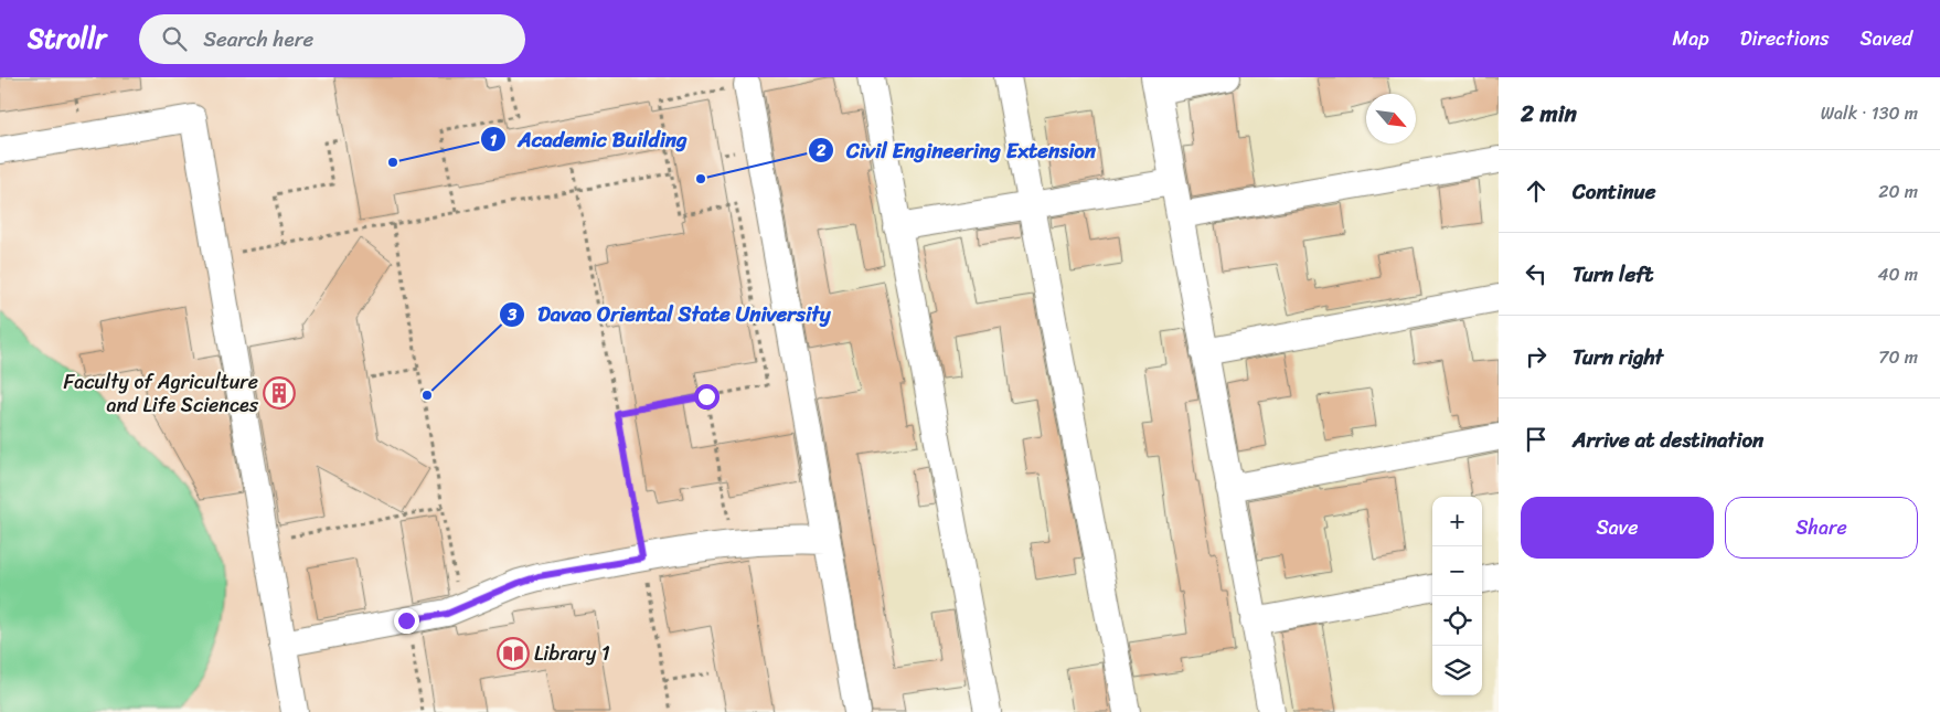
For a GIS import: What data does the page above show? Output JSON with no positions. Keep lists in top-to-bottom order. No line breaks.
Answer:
{"places":{"other":["Academic Building","Civil Engineering Extension","Davao Oriental State University"],"building":["Faculty of Agriculture and Life Sciences"],"library":["Library 1"]},"north":"bottom right","page":{"header":"Strollr","search":"Search here","nav":["Map","Directions","Saved"],"heading":["2 min","Walk · 130 m"],"list":[["Continue","20 m"],["Turn left","40 m"],["Turn right","70 m"],"Arrive at destination"],"buttons":["Save","Share"],"map_buttons":["+","−"]}}
